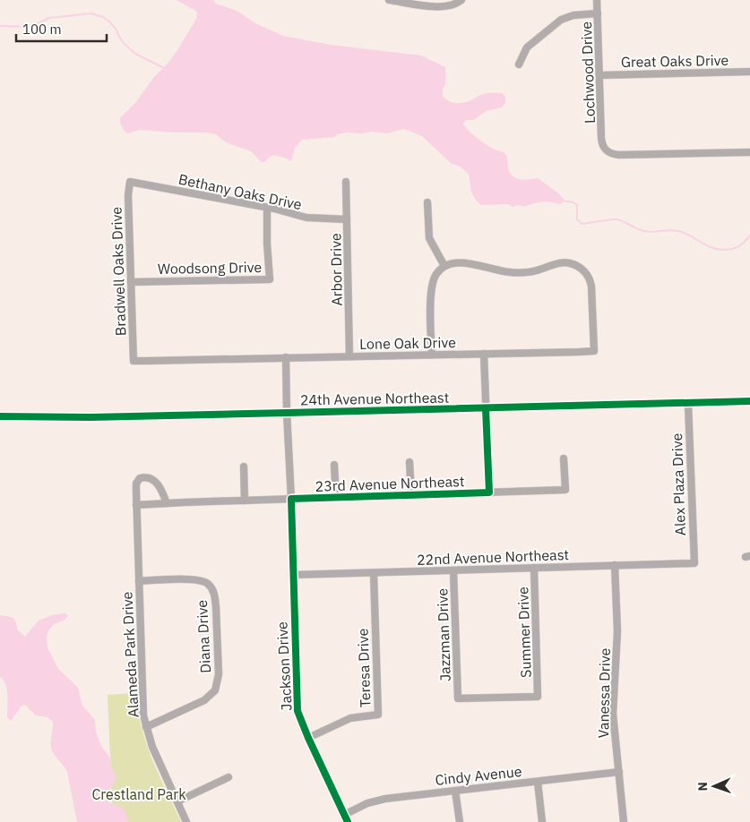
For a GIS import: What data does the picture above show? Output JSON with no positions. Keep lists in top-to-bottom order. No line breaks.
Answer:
{"streets":{"street":["Great Oaks Drive","Lochwood Drive","Bethany Oaks Drive","Woodsong Drive","Arbor Drive","Bradwell Oaks Drive","Lone Oak Drive","24th Avenue Northeast","23rd Avenue Northeast","Alex Plaza Drive","22nd Avenue Northeast","Summer Drive","Jazzman Drive","Diana Drive","Alameda Park Drive","Jackson Drive","Teresa Drive","Vanessa Drive","Cindy Avenue"]},"crossings":[["Great Oaks Drive","Lochwood Drive"],["Bethany Oaks Drive","Woodsong Drive"],["Bethany Oaks Drive","Arbor Drive"],["Bethany Oaks Drive","Bradwell Oaks Drive"],["Woodsong Drive","Bradwell Oaks Drive"],["Arbor Drive","Lone Oak Drive"],["Bradwell Oaks Drive","Lone Oak Drive"],["Lone Oak Drive","Jackson Drive"],["24th Avenue Northeast","Alex Plaza Drive"],["24th Avenue Northeast","Jackson Drive"],["23rd Avenue Northeast","Alameda Park Drive"],["23rd Avenue Northeast","Jackson Drive"],["Alex Plaza Drive","22nd Avenue Northeast"],["22nd Avenue Northeast","Summer Drive"],["22nd Avenue Northeast","Jazzman Drive"],["22nd Avenue Northeast","Jackson Drive"],["22nd Avenue Northeast","Teresa Drive"],["22nd Avenue Northeast","Vanessa Drive"],["Summer Drive","Jazzman Drive"],["Diana Drive","Alameda Park Drive"],["Jackson Drive","Teresa Drive"],["Jackson Drive","Cindy Avenue"],["Vanessa Drive","Cindy Avenue"]],"parks":["Crestland Park"],"scale_bar":"100 m","north":"left"}
